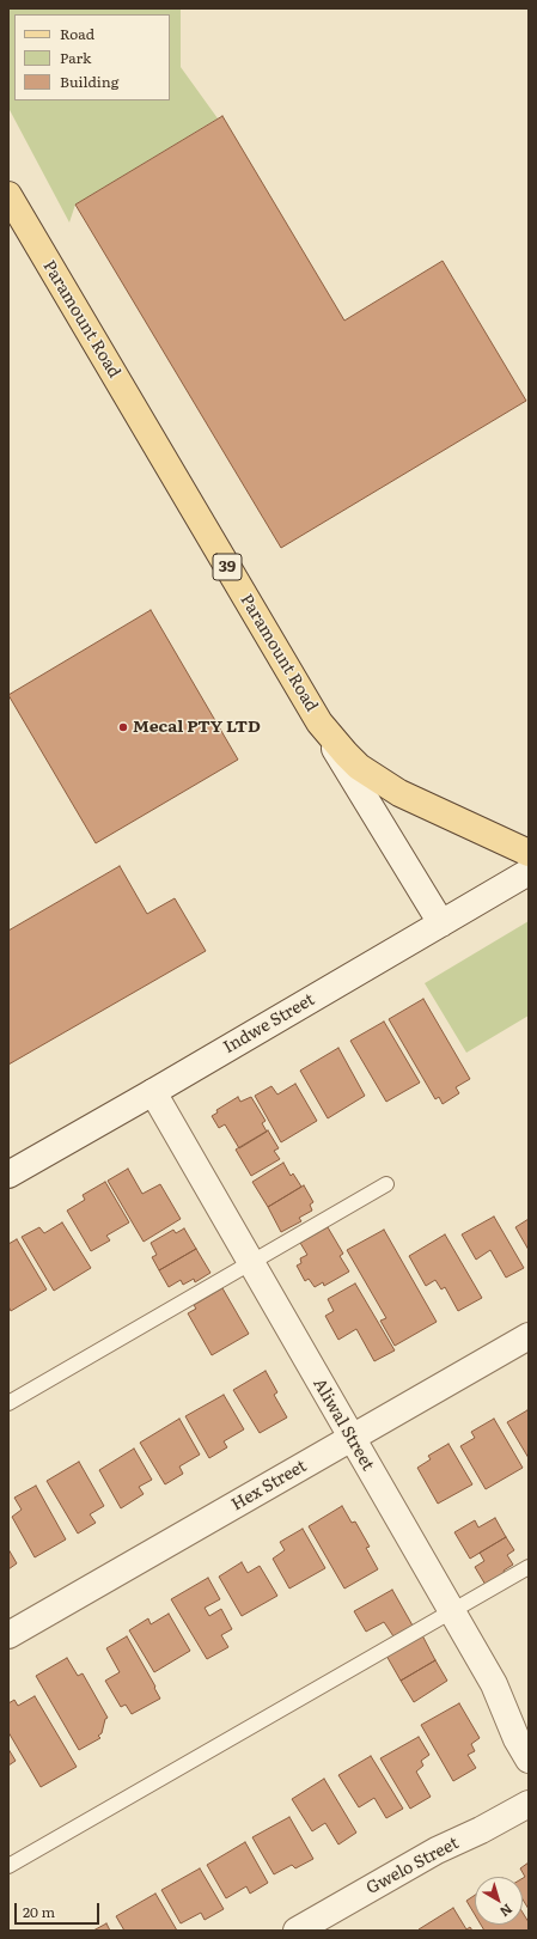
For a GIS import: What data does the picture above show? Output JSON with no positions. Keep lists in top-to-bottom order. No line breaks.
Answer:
{"streets":{"main road":["Paramount Road","39"],"street":["Indwe Street","Aliwal Street","Hex Street","Gwelo Street"]},"crossings":[["Indwe Street","Aliwal Street"],["Aliwal Street","Hex Street"]],"places":["Mecal PTY LTD"],"legend":["Road","Park","Building"],"scale_bar":"20 m","north":"bottom right"}
